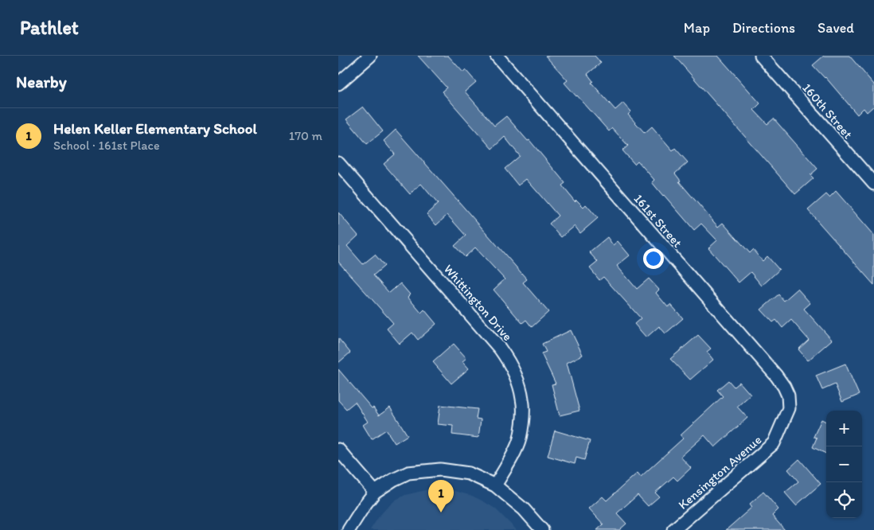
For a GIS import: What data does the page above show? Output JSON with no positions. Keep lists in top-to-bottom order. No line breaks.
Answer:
{"streets":{"street":["160th Street","161st Street","Whittington Drive","Kensington Avenue"]},"crossings":[["161st Street","Kensington Avenue"]],"page":{"header":"Pathlet","nav":["Map","Directions","Saved"],"heading":"Nearby","list":[{"mark":"1","name":"Helen Keller Elementary School","note":"School · 161st Place","value":"170 m"}],"map_buttons":["+","−"],"pins":"1"}}
